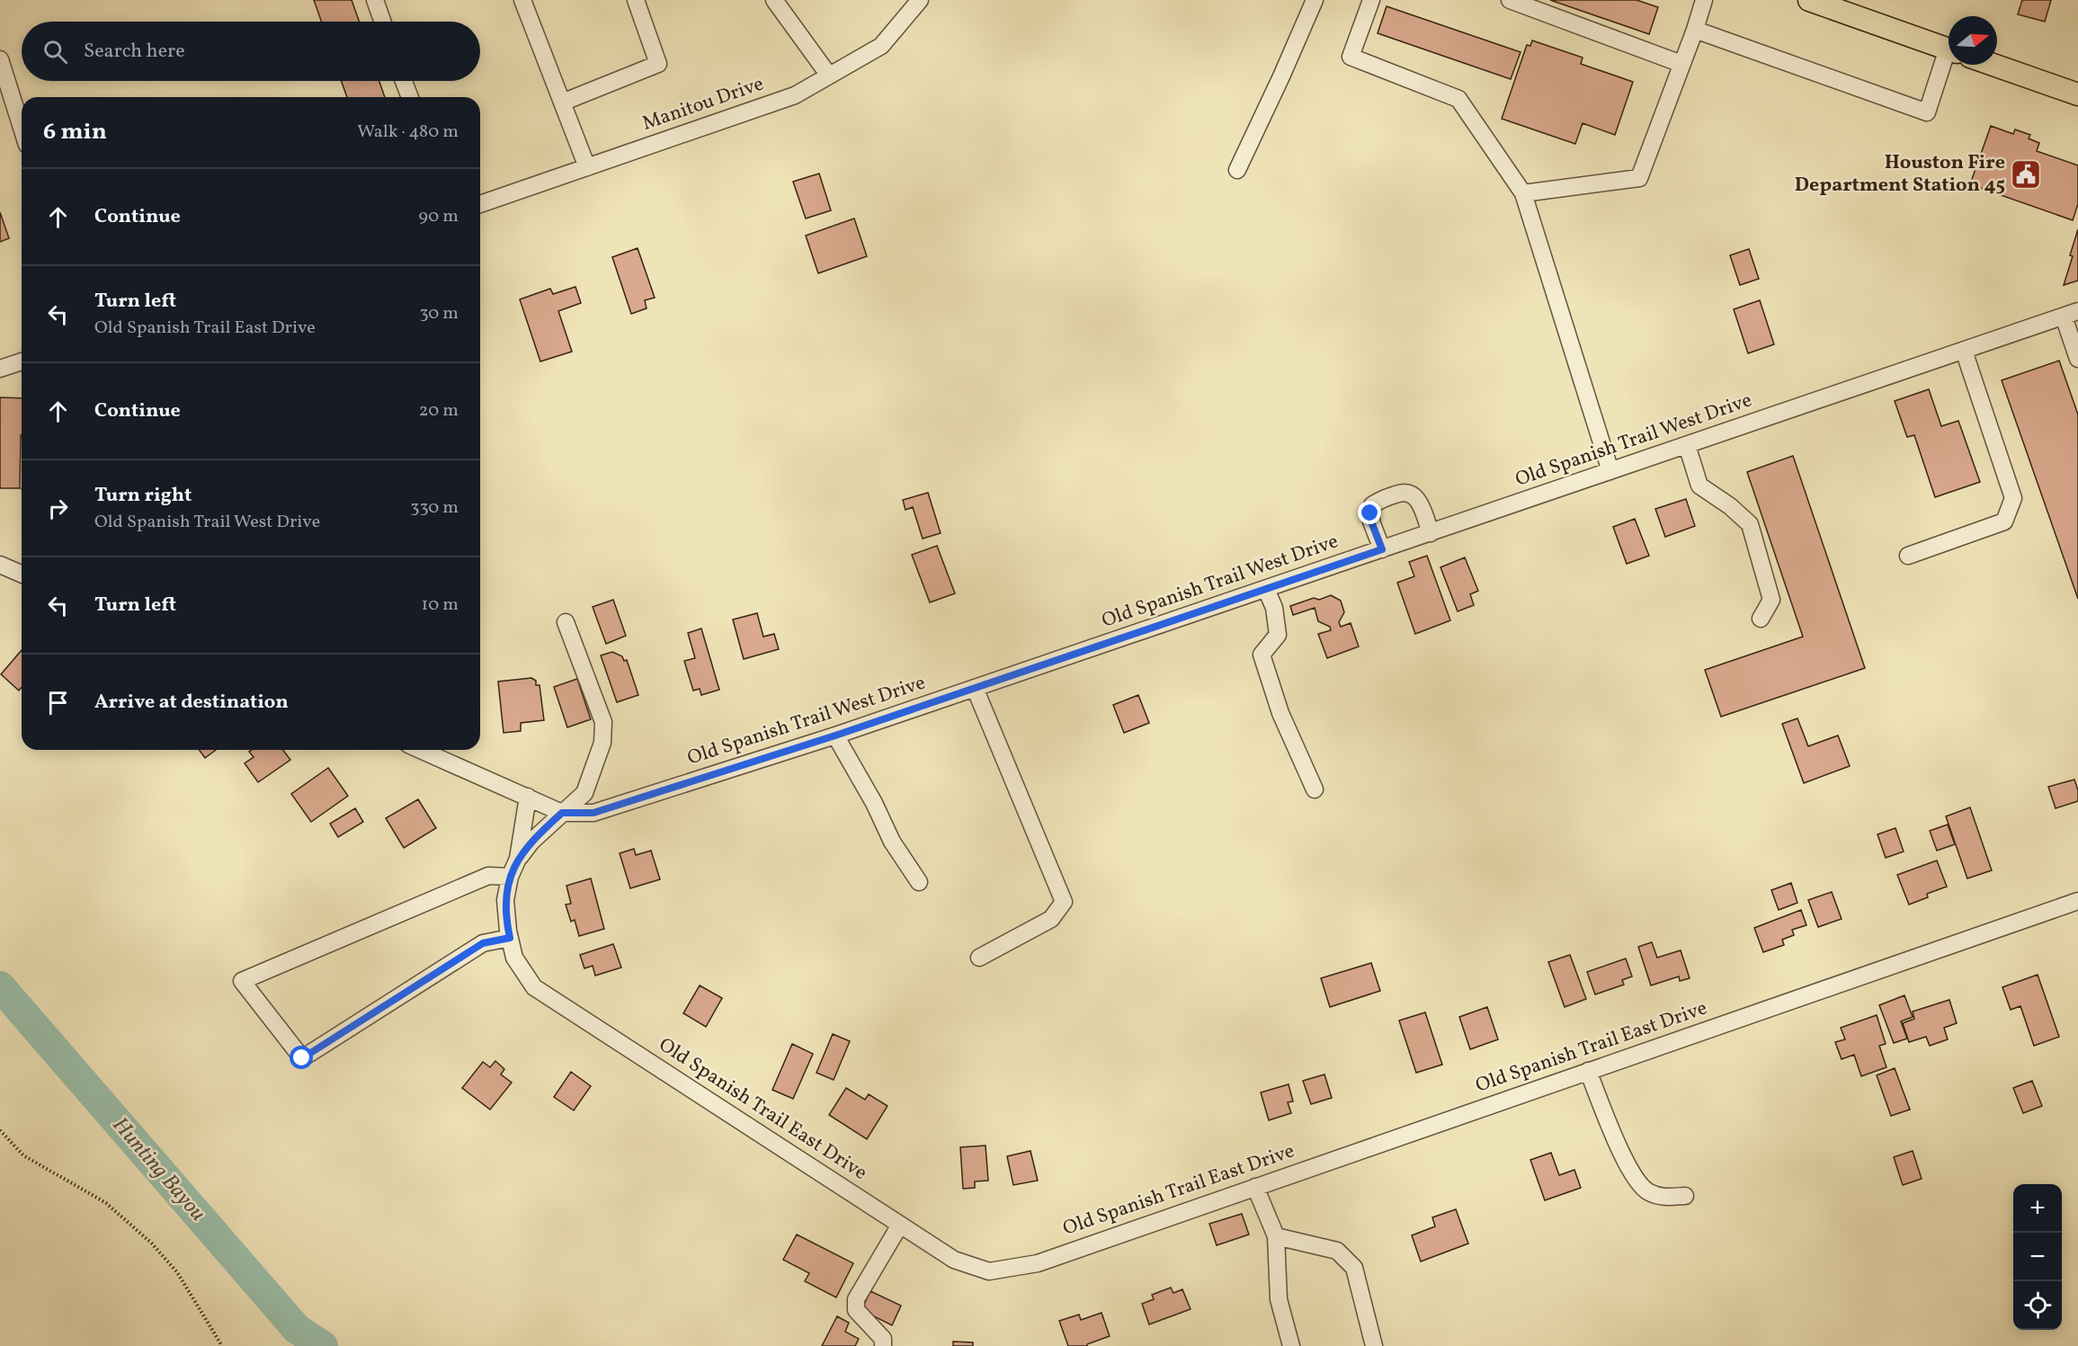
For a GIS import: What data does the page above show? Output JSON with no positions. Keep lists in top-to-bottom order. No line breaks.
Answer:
{"streets":{"street":["Manitou Drive","Old Spanish Trail West Drive","Old Spanish Trail East Drive"]},"crossings":[["Old Spanish Trail West Drive","Old Spanish Trail East Drive"]],"water":["Hunting Bayou"],"places":{"public building":["Houston Fire Department Station 45"]},"north":"right","page":{"search":"Search here","heading":["6 min","Walk · 480 m"],"list":[["Continue","90 m"],["Turn left","Old Spanish Trail East Drive","30 m"],["Continue","20 m"],["Turn right","Old Spanish Trail West Drive","330 m"],["Turn left","10 m"],"Arrive at destination"],"map_buttons":["+","−"]}}
